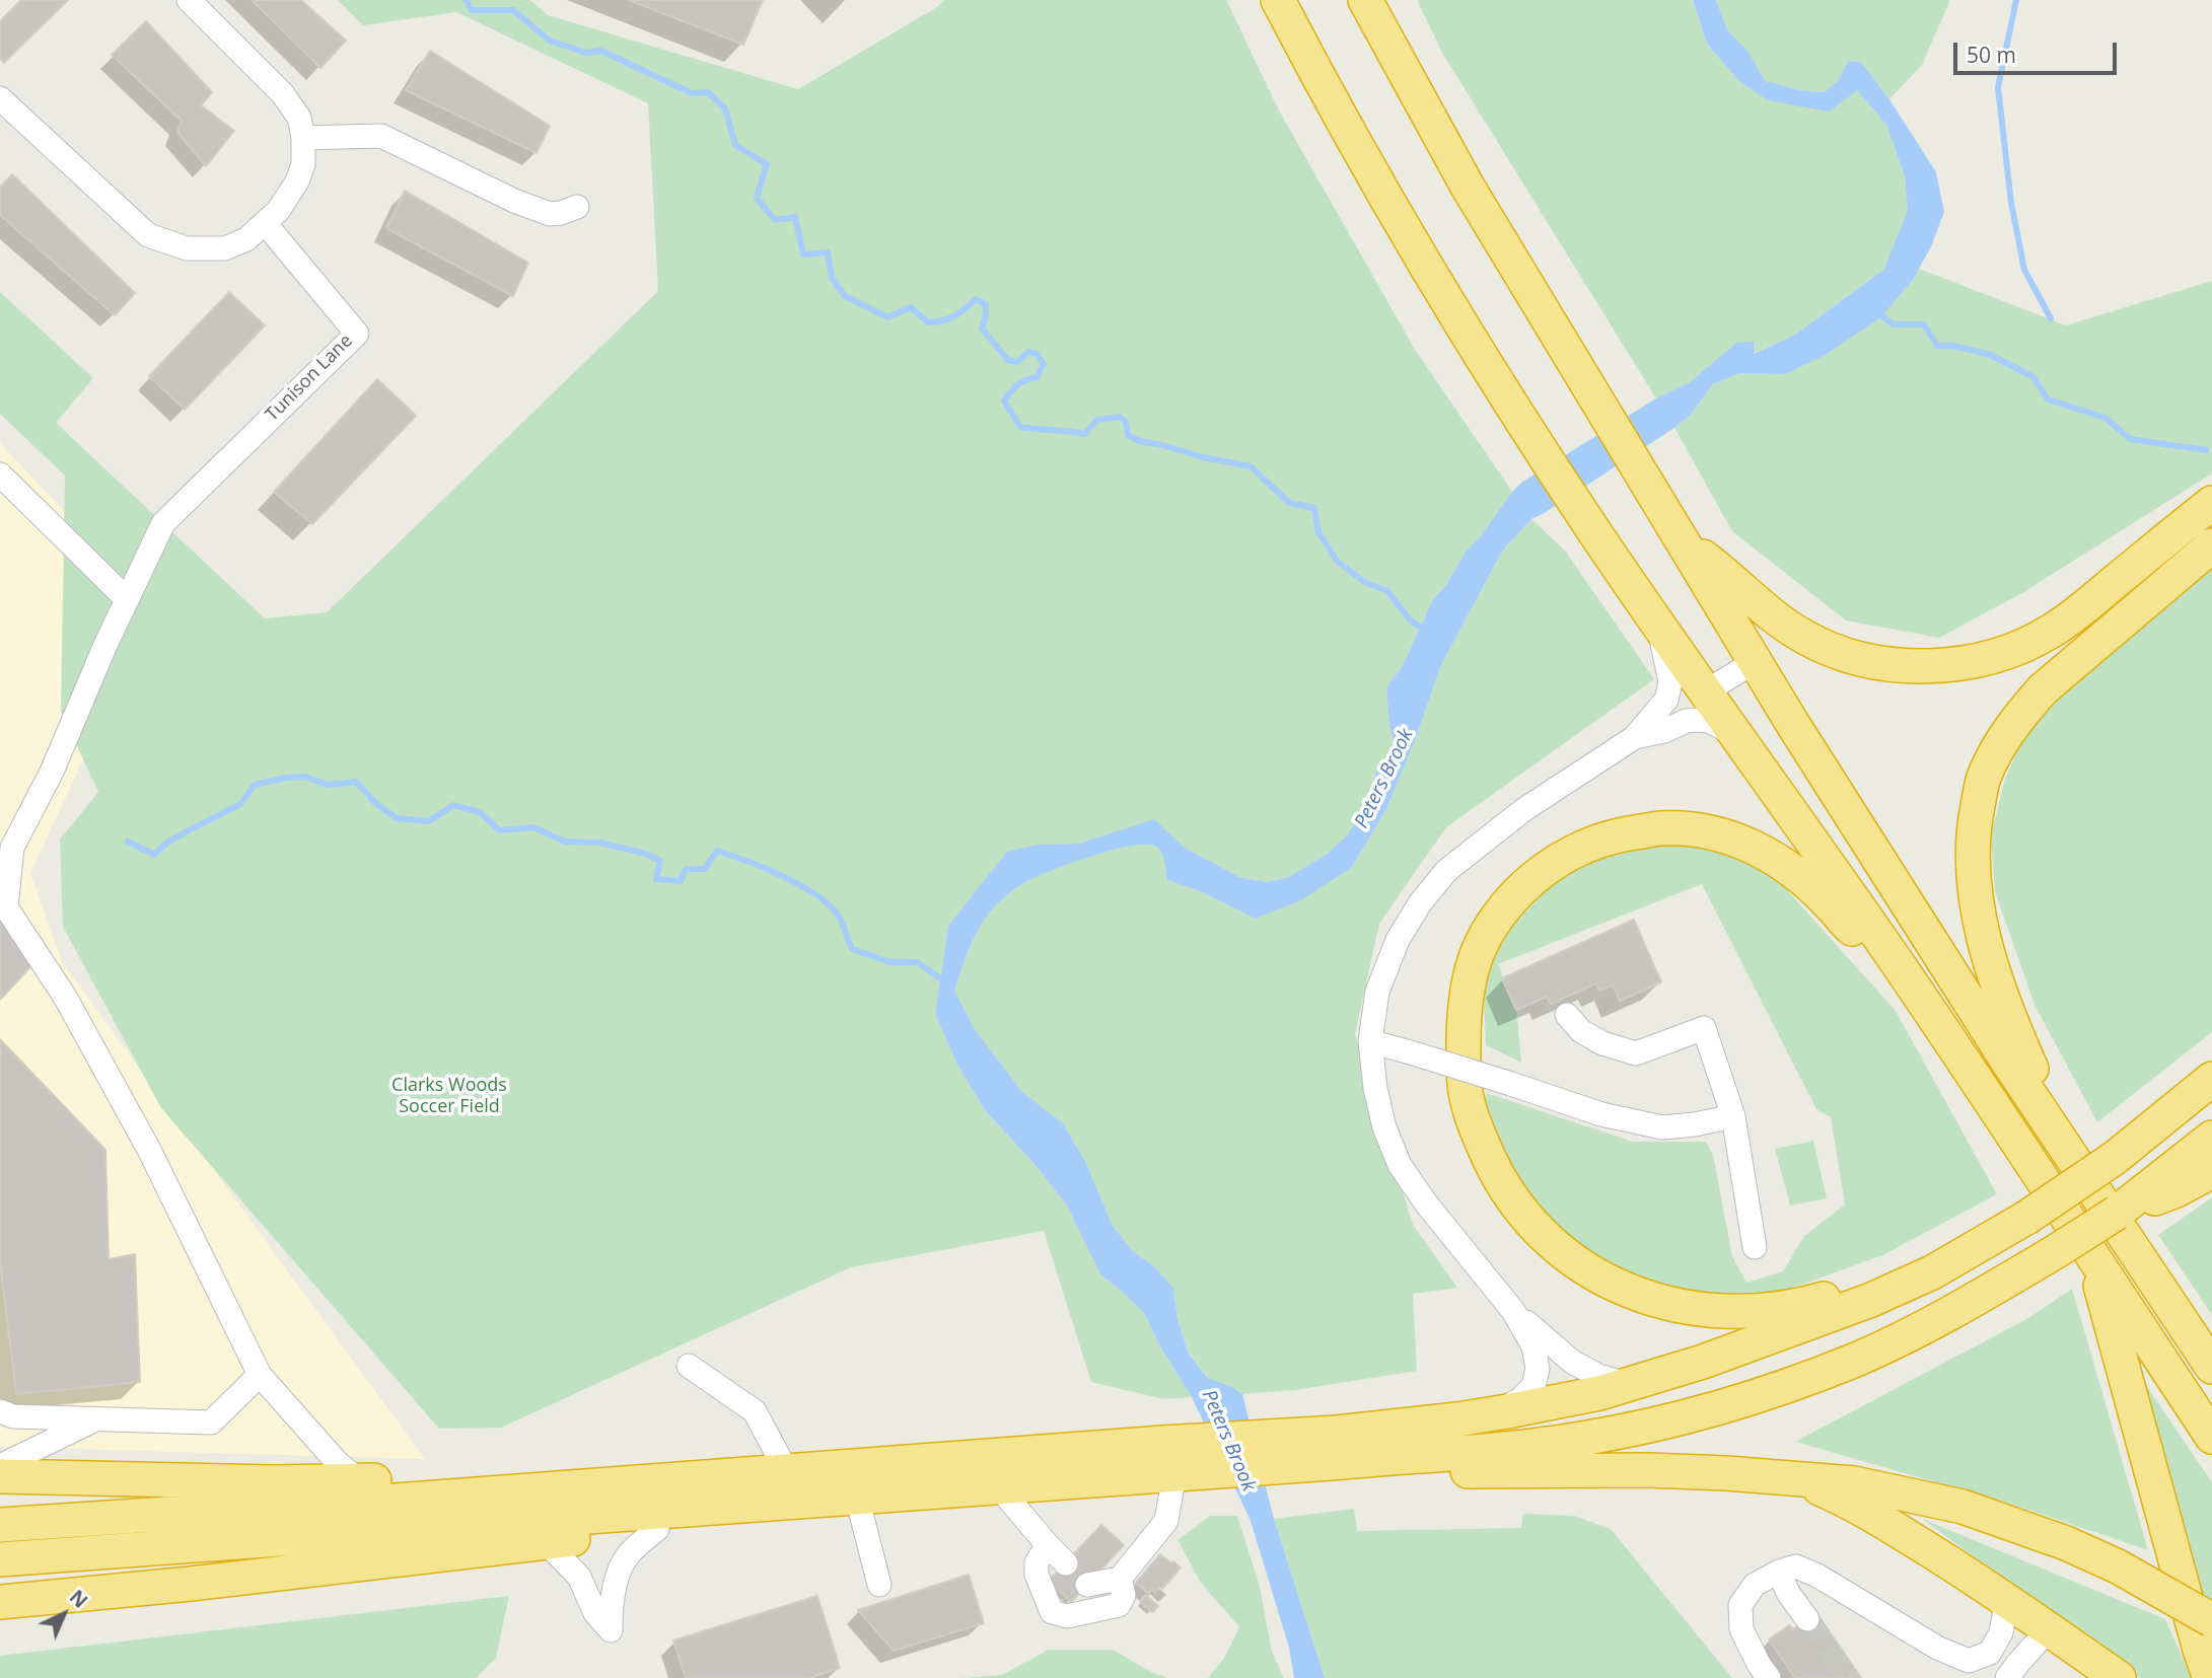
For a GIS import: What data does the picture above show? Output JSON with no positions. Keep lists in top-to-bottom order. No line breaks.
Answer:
{"streets":{"street":["Tunison Lane"]},"water":["Peters Brook"],"parks":["Clarks Woods Soccer Field"],"scale_bar":"50 m","north":"top right"}
